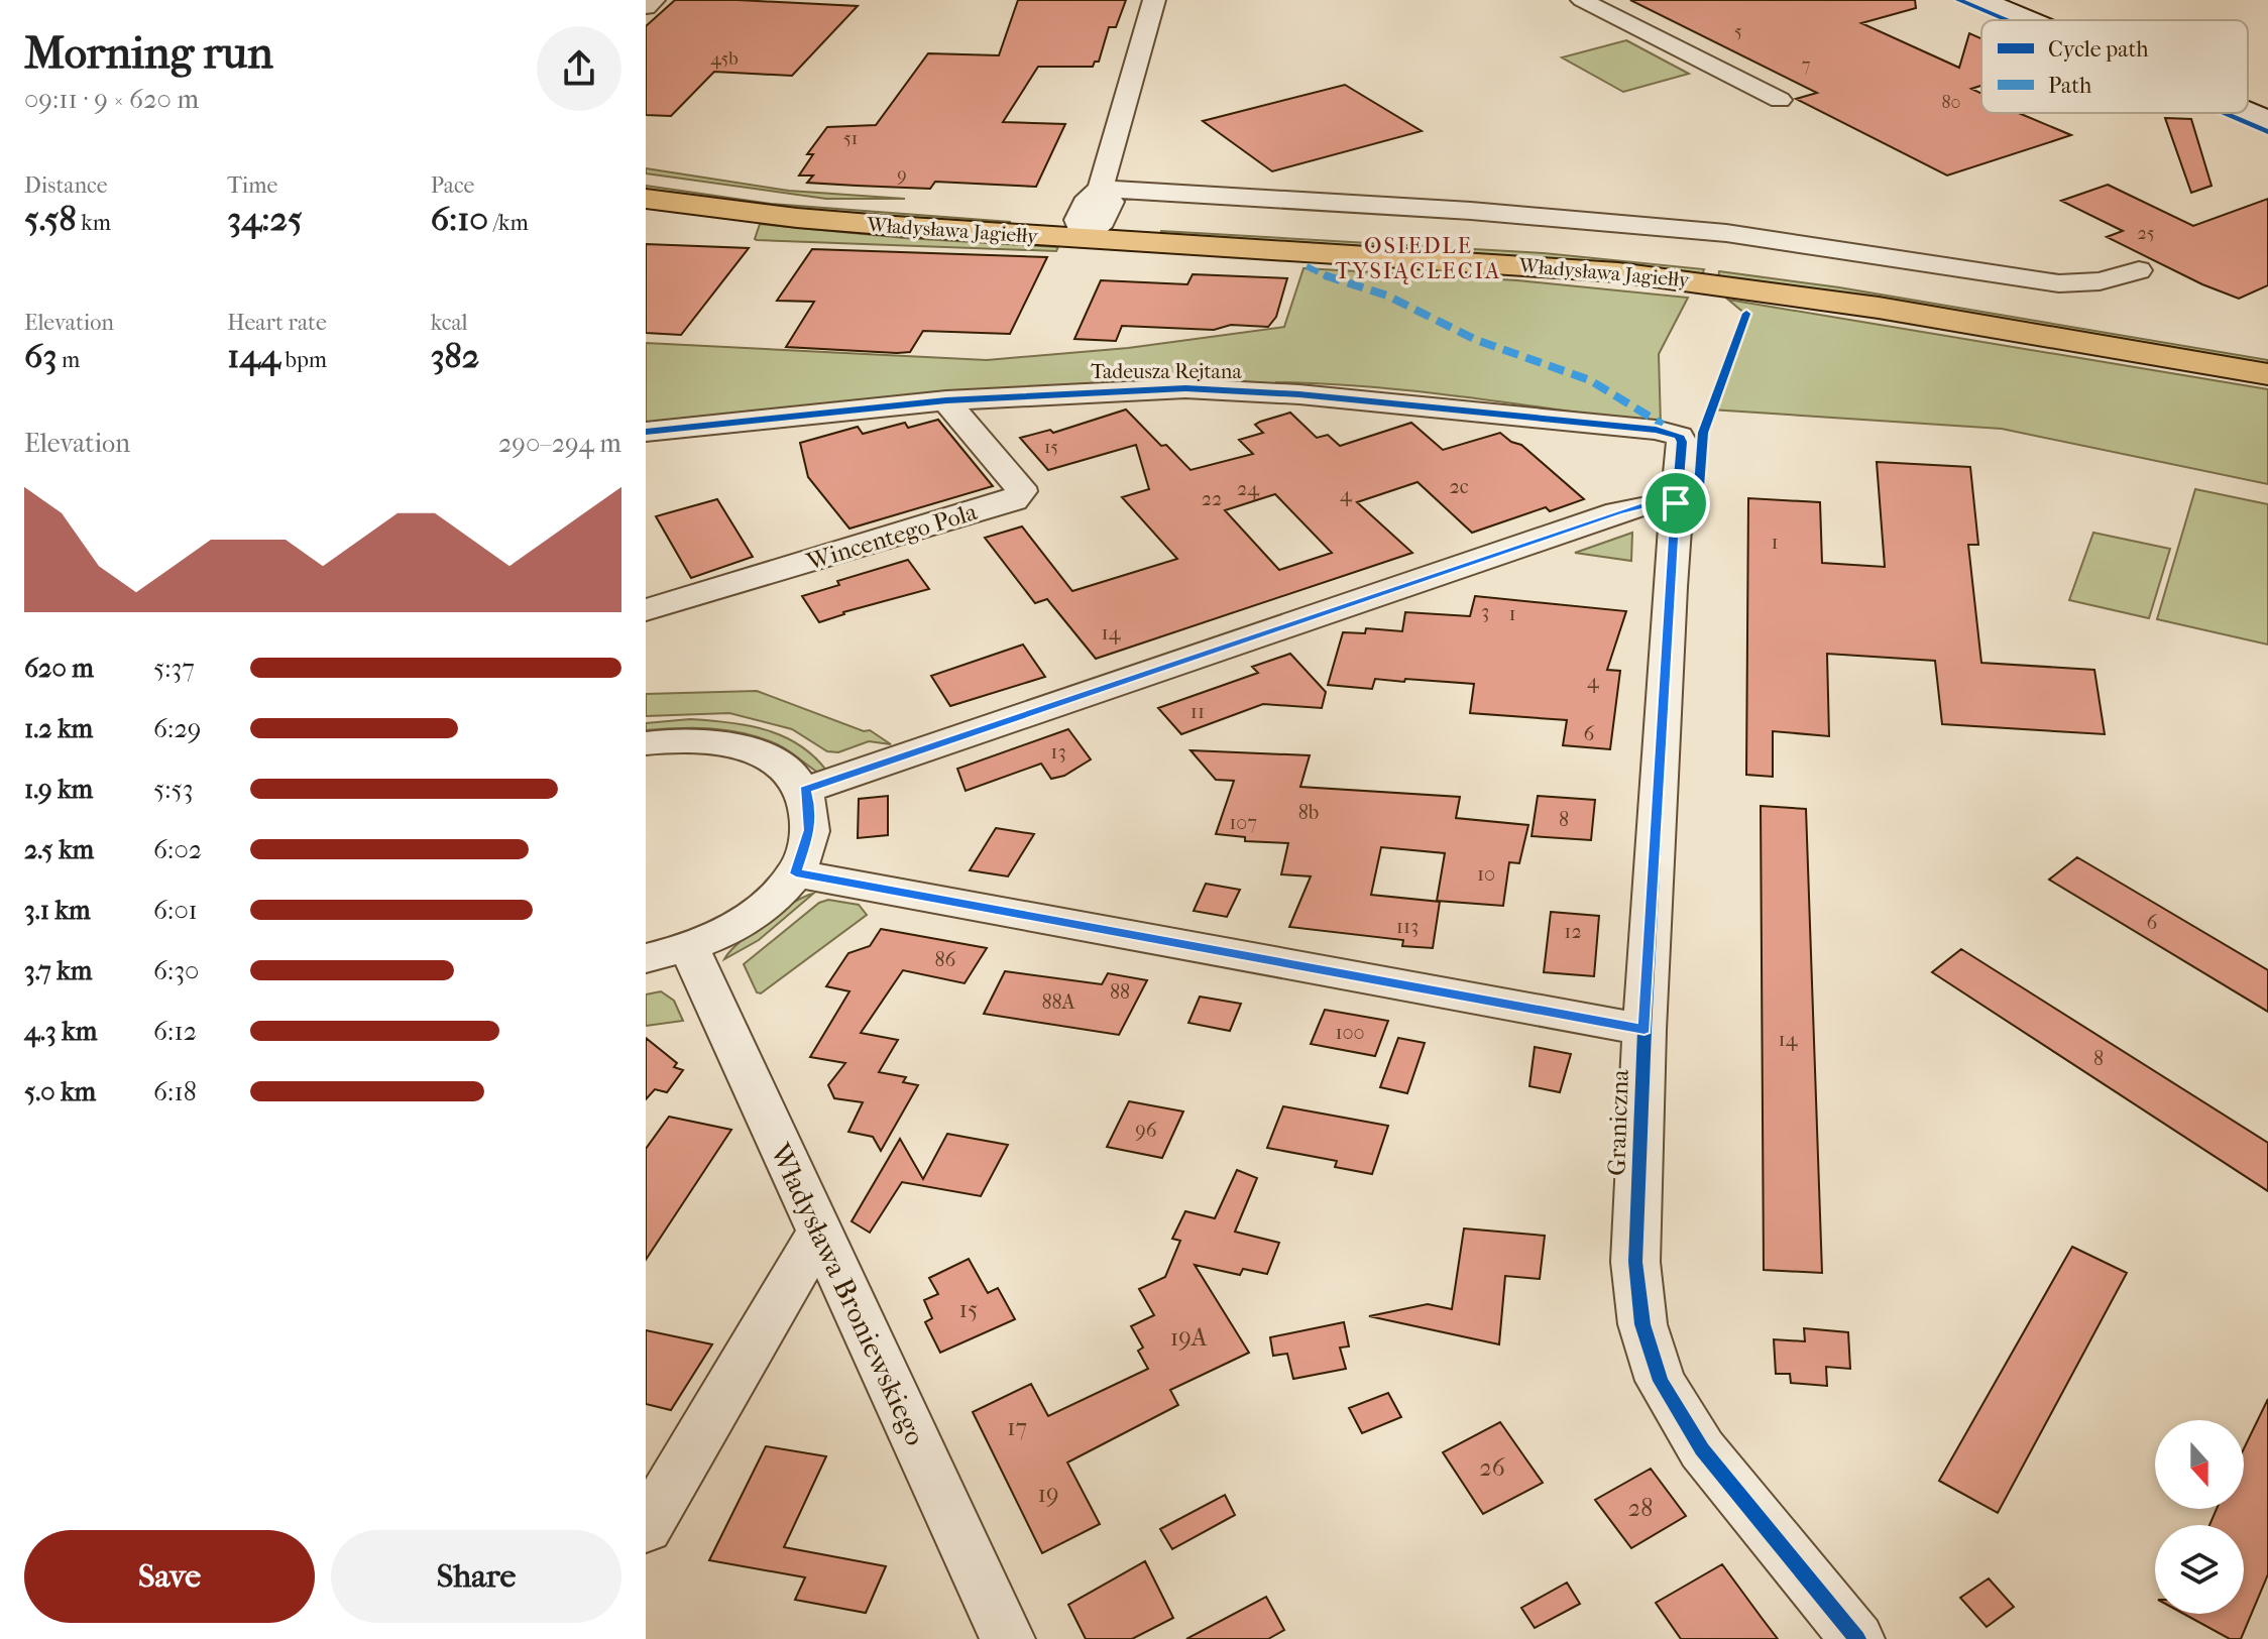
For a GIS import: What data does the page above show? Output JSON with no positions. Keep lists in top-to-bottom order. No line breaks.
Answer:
{"streets":{"main road":["Władysława Jagiełły"],"street":["Tadeusza Rejtana","Wincentego Pola","Graniczna","Władysława Broniewskiego"]},"crossings":[["Tadeusza Rejtana","Wincentego Pola"],["Tadeusza Rejtana","Graniczna"]],"districts":["OSIEDLE TYSIĄCLECIA"],"house_numbers":["5","45b","7","80","51","9","25","15","2c","24","4","22","1","3","1","14","4","11","6","13","8b","8","107","10","6","113","12","86","88","88A","100","14","8","96","15","19A","17","26","19","28"],"legend":["Cycle path","Path"],"north":"bottom","page":{"heading":["Morning run","09:11 · 9 × 620 m"],"stats":[["Distance","5.58 km"],["Time","34:25"],["Pace","6:10 /km"],["Elevation","63 m"],["Heart rate","144 bpm"],["kcal","382"]],"chart":["Elevation","290–294 m"],"list":[{"name":"620 m","note":"5:37"},{"name":"1.2 km","note":"6:29"},{"name":"1.9 km","note":"5:53"},{"name":"2.5 km","note":"6:02"},{"name":"3.1 km","note":"6:01"},{"name":"3.7 km","note":"6:30"},{"name":"4.3 km","note":"6:12"},{"name":"5.0 km","note":"6:18"}],"buttons":["Save","Share"]}}
